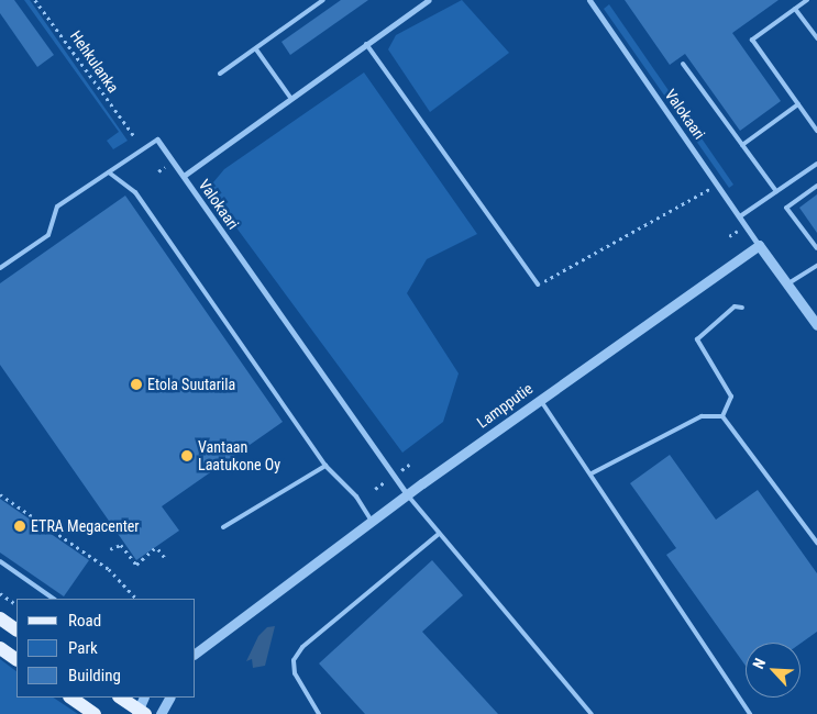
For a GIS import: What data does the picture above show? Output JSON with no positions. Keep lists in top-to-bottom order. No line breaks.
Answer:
{"streets":{"street":["Valokaari","Lampputie"],"path":["Hehkulanka"]},"crossings":[["Valokaari","Lampputie"]],"places":["Etola Suutarila","Vantaan Laatukone Oy","ETRA Megacenter"],"legend":["Road","Park","Building"],"north":"top left"}
